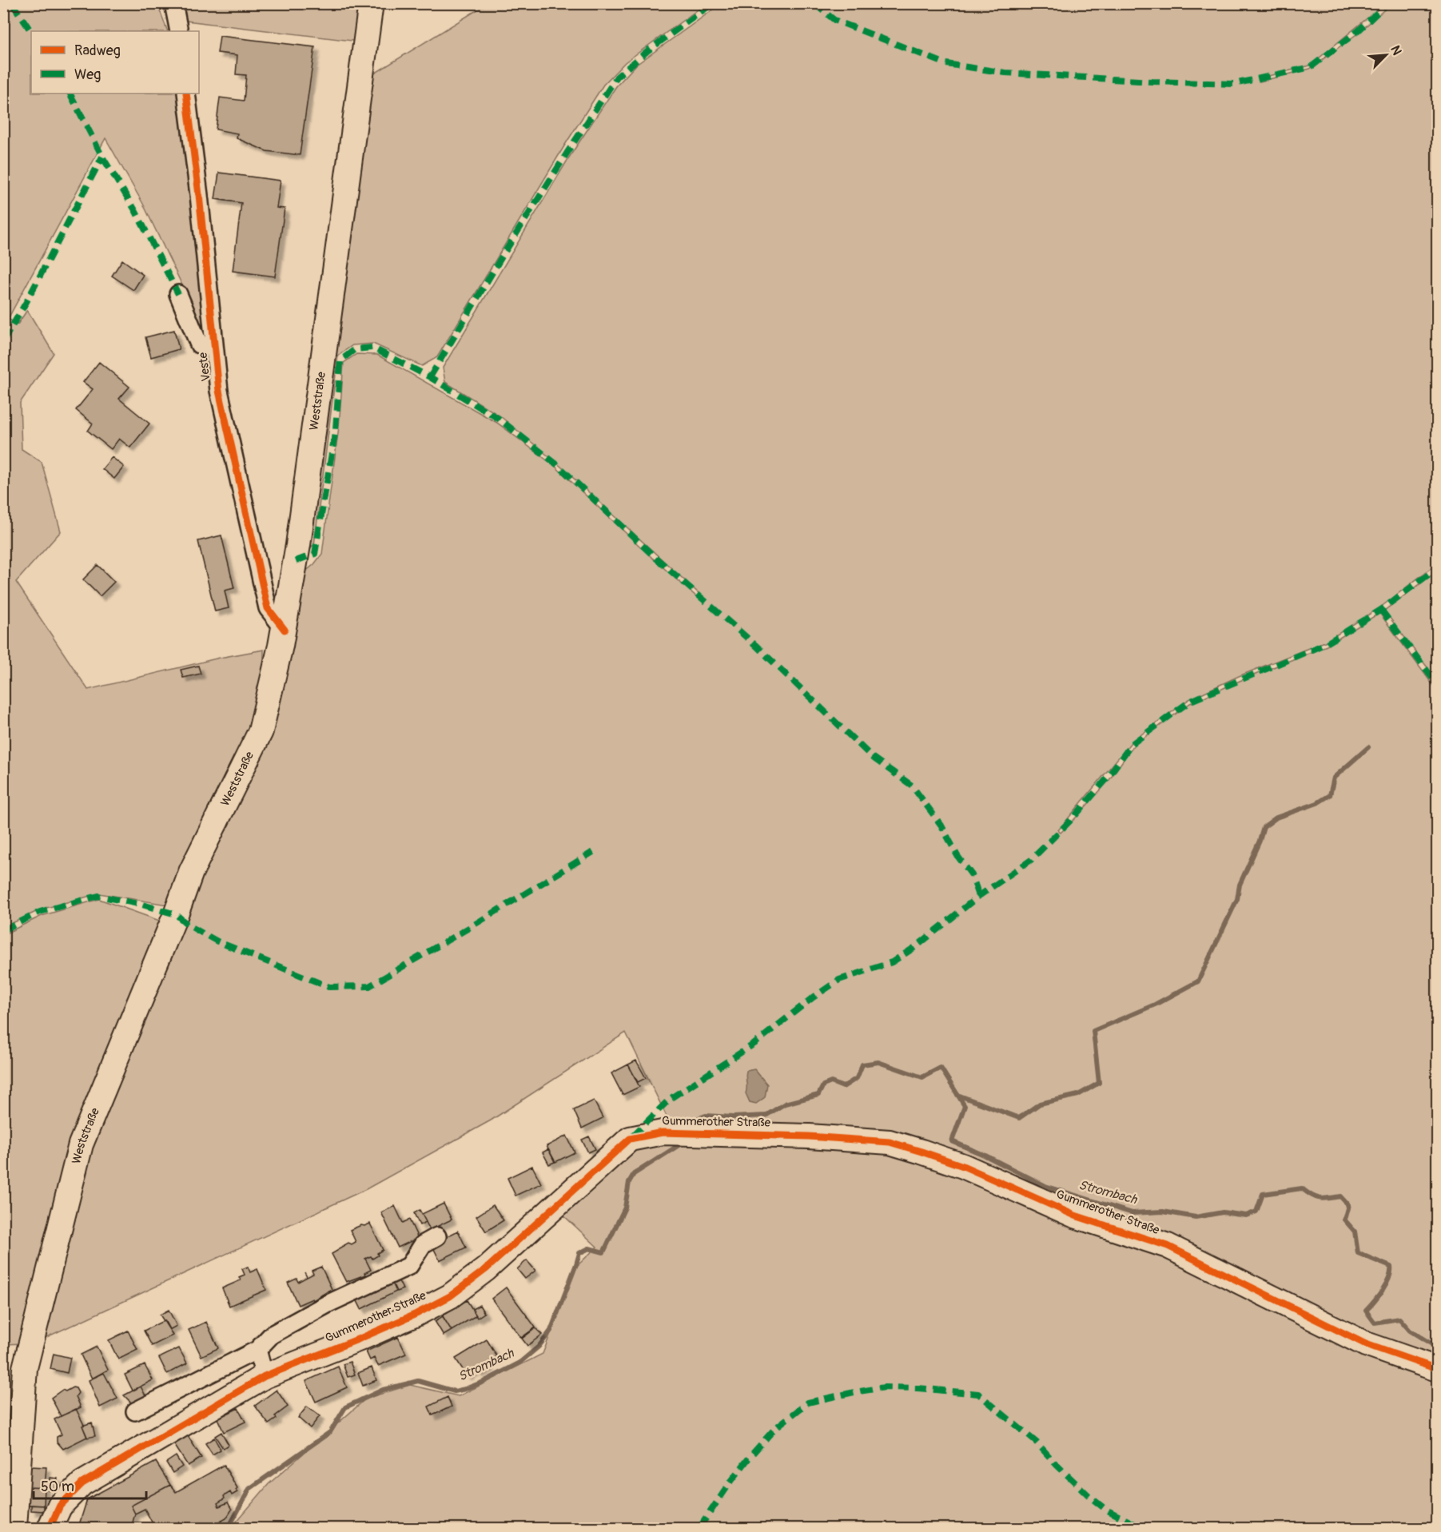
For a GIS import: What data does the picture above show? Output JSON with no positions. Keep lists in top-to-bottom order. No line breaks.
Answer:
{"streets":{"main road":["Weststraße","Gummerother Straße"],"street":["Veste"]},"crossings":[["Veste","Weststraße"]],"water":["Strombach"],"legend":["Radweg","Weg"],"scale_bar":"50 m","north":"top right"}
